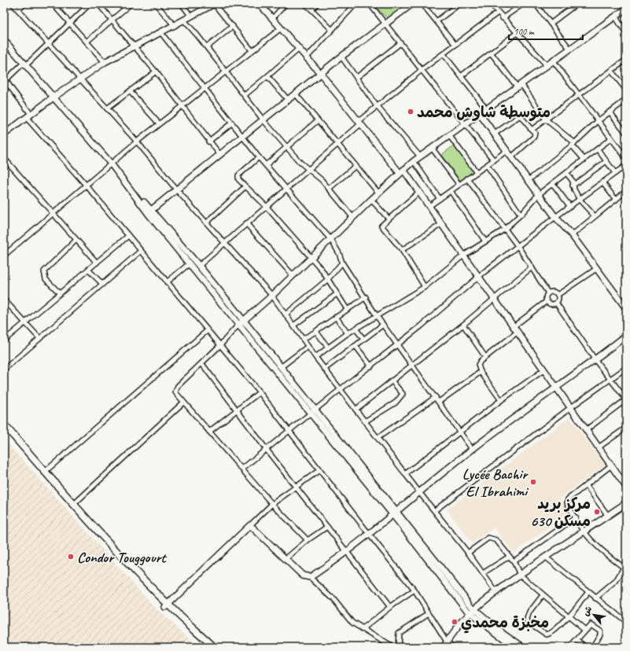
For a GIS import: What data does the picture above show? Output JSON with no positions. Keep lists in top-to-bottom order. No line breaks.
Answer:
{"places":["متوسطة شاوش محمد","Lycée Bachir El Ibrahimi","مركز بريد 630 مسكن","Condor Touggourt","مخبزة محمدي"],"scale_bar":"100 m","north":"top left"}
